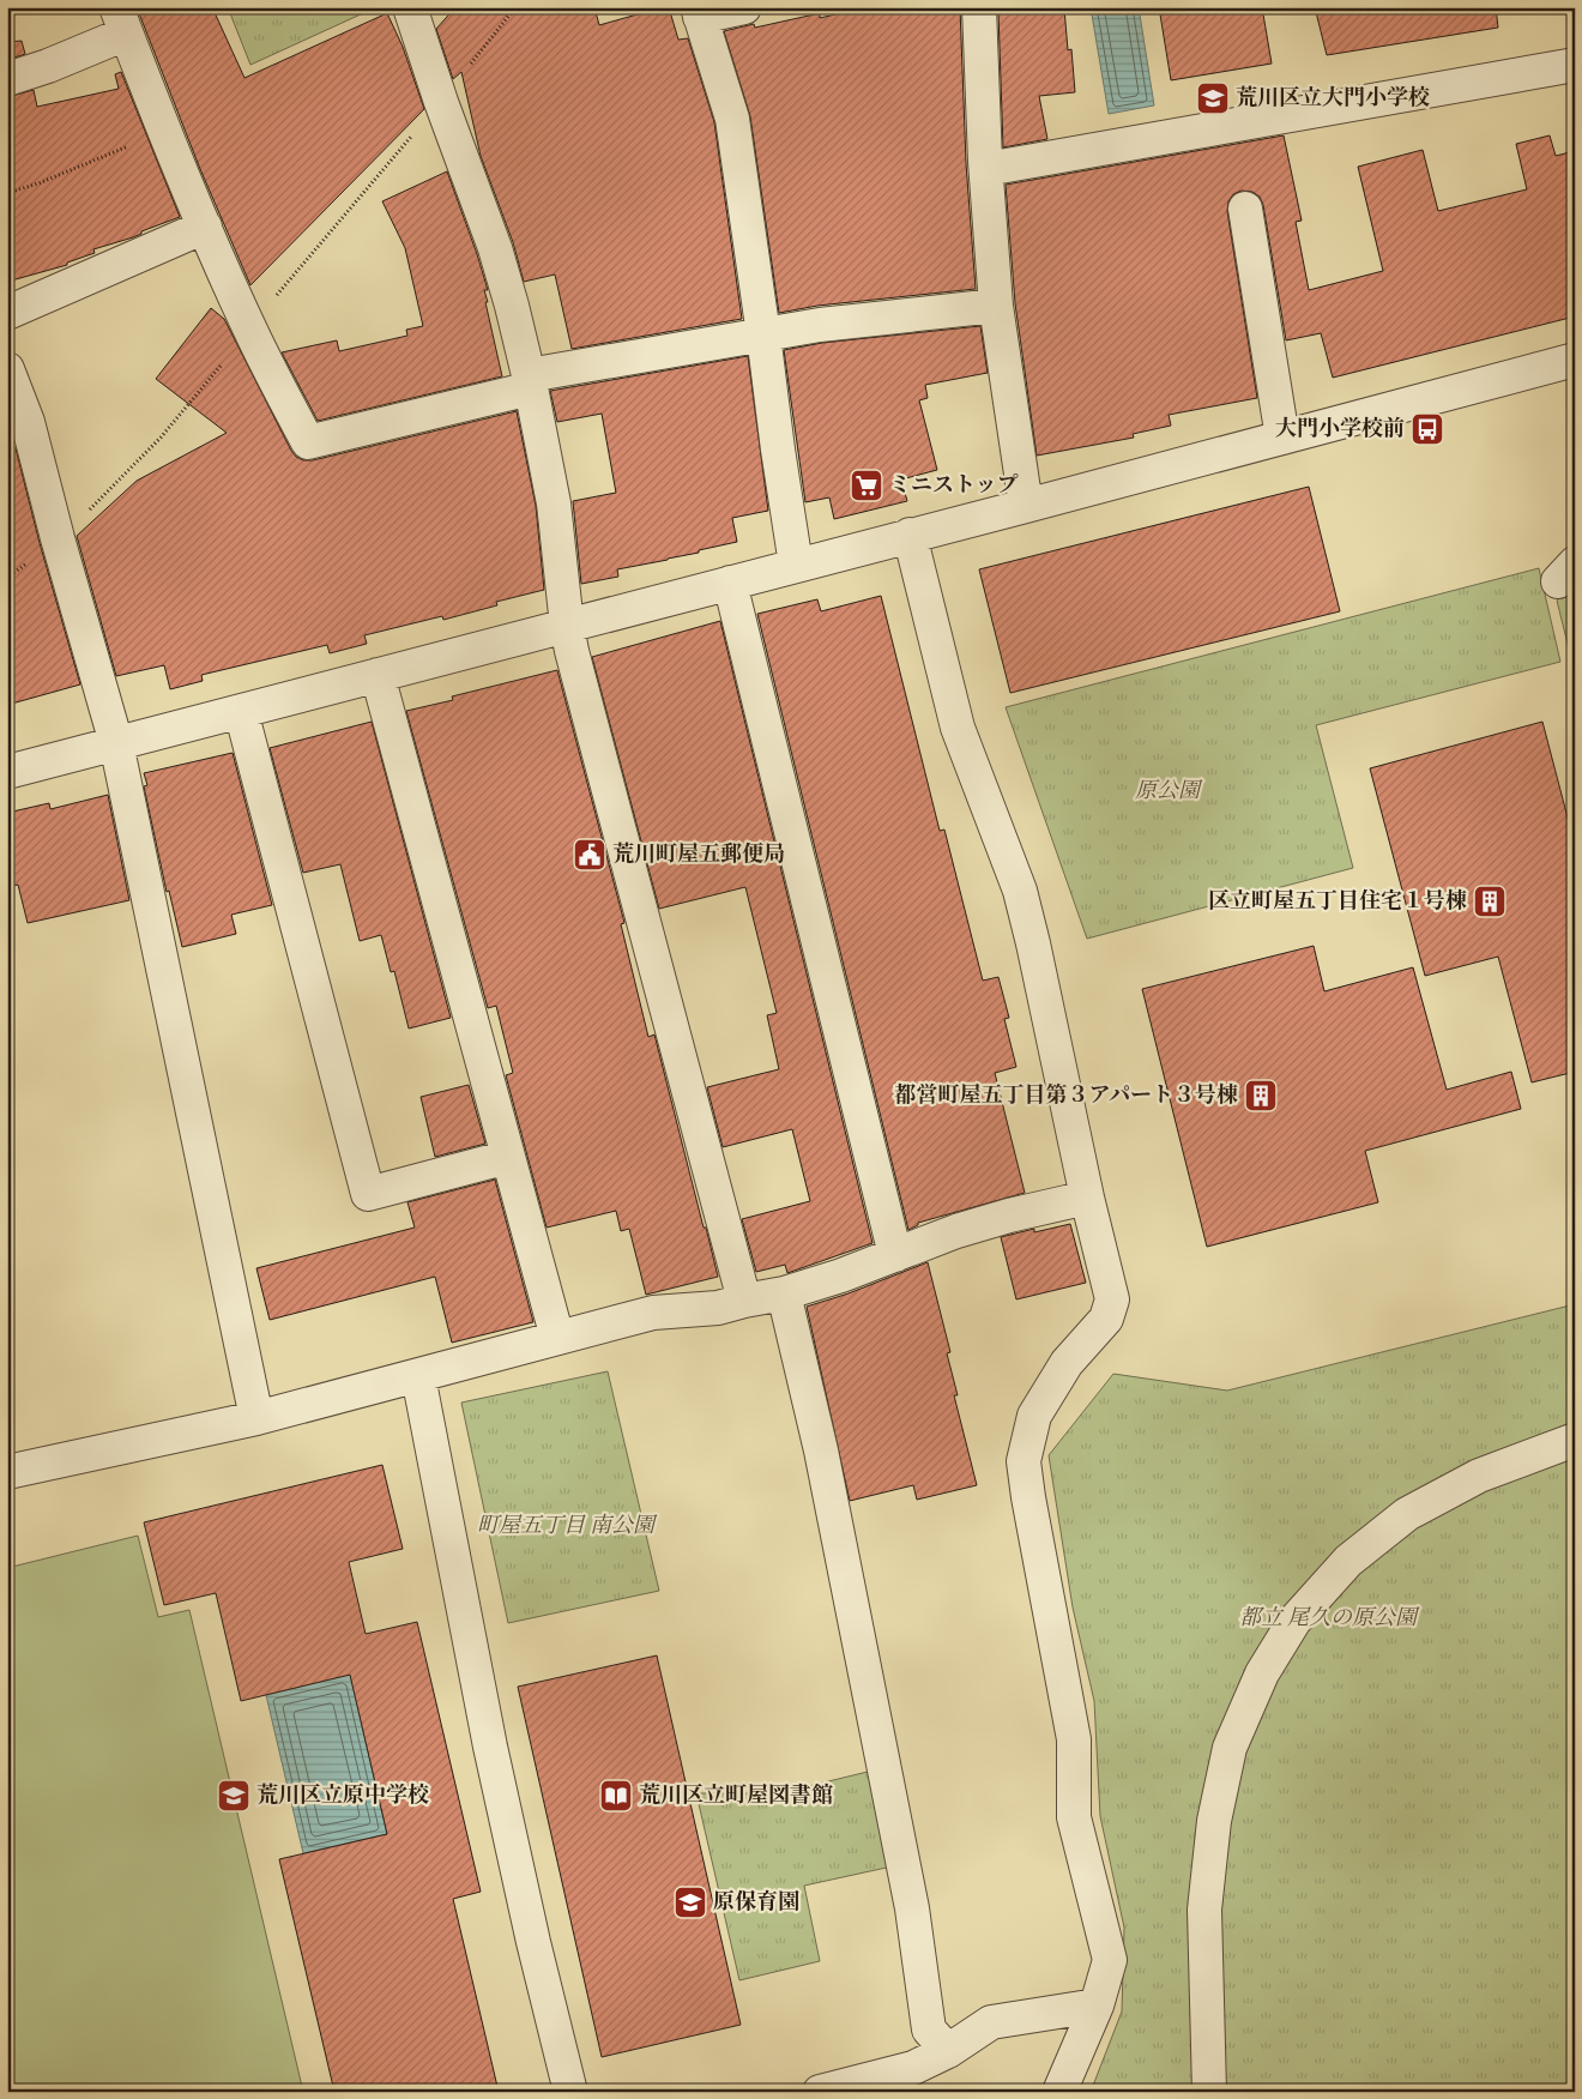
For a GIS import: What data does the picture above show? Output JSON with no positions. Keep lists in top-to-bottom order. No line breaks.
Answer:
{"parks":["原公園","町屋五丁目 南公園","都立 尾久の原公園"],"places":{"school or university":["荒川区立大門小学校","荒川区立原中学校","原保育園"],"bus stop":["大門小学校前"],"supermarket":["ミニストップ"],"public building":["荒川町屋五郵便局"],"building":["区立町屋五丁目住宅１号棟","都営町屋五丁目第３アパート３号棟"],"library":["荒川区立町屋図書館"]}}
